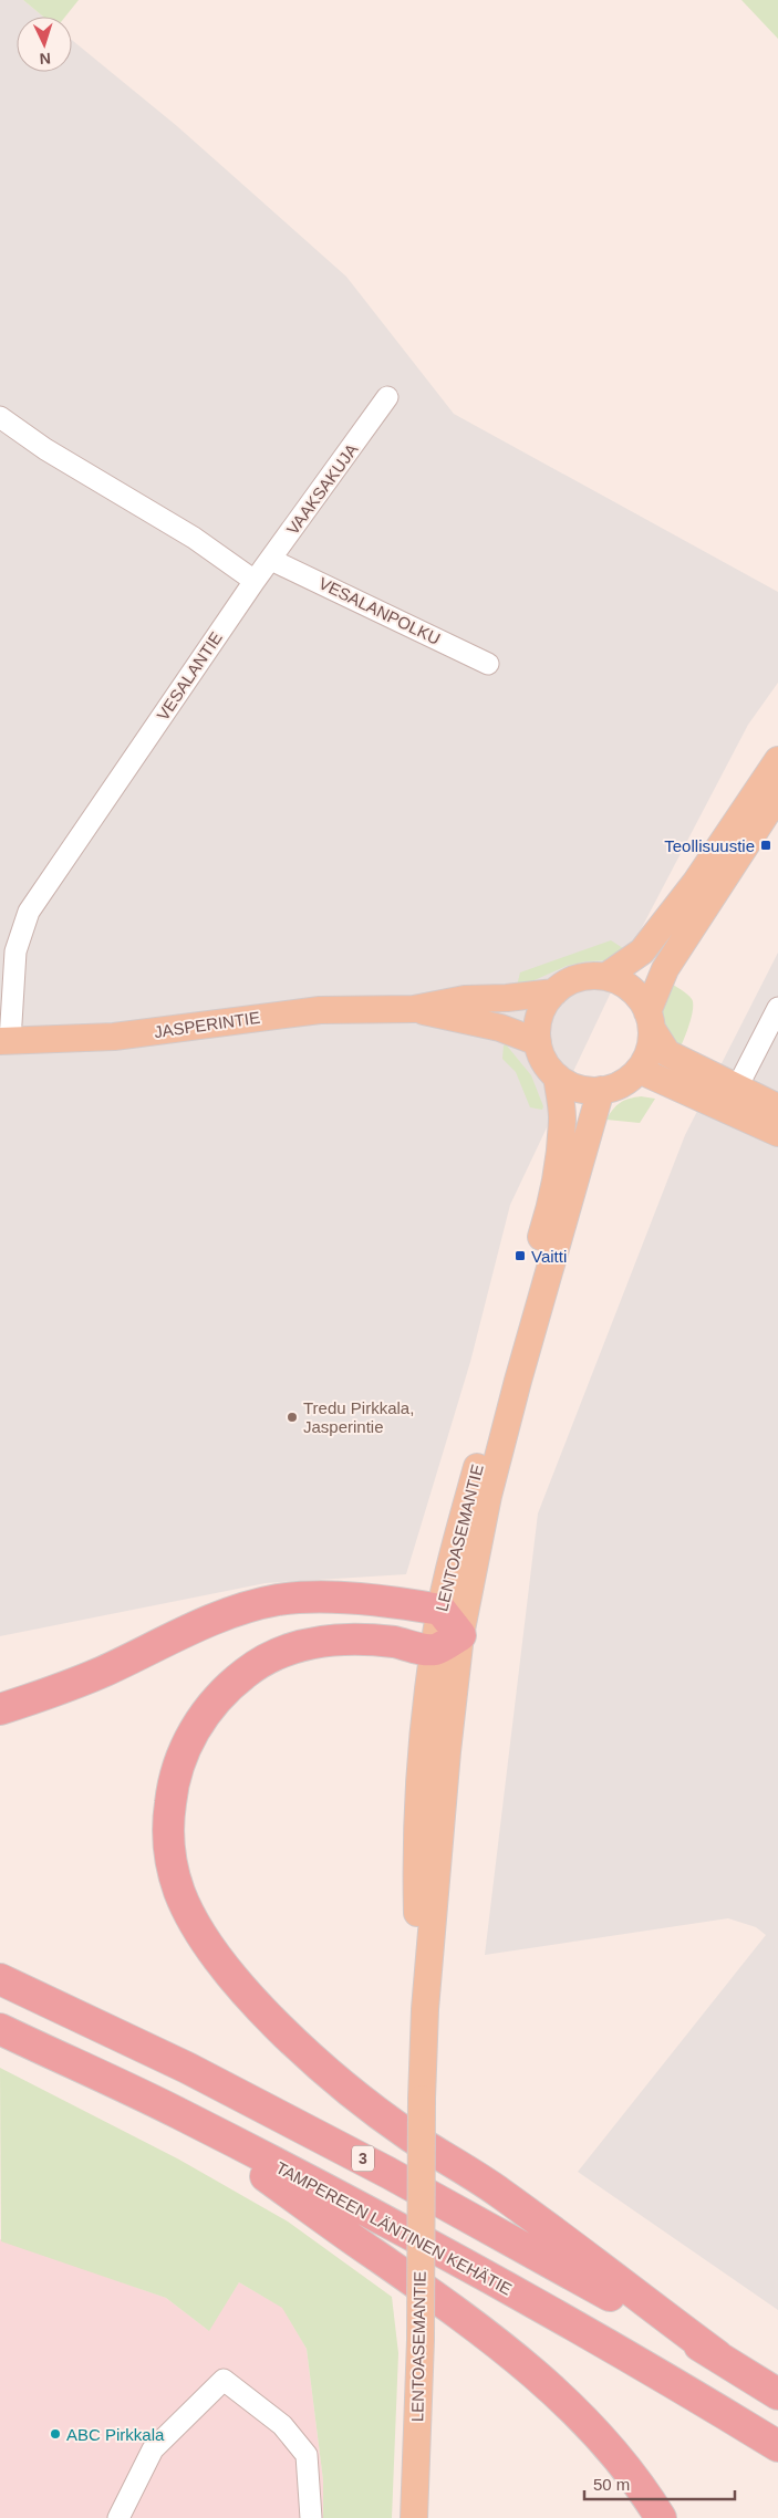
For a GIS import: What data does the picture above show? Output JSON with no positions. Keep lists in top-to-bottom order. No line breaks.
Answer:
{"streets":{"highway":["3","TAMPEREEN LÄNTINEN KEHÄTIE"],"main road":["JASPERINTIE","LENTOASEMANTIE"],"street":["VAAKSAKUJA","VESALANPOLKU","VESALANTIE"]},"crossings":[["VAAKSAKUJA","VESALANPOLKU"],["VAAKSAKUJA","VESALANTIE"],["VESALANTIE","JASPERINTIE"],["JASPERINTIE","LENTOASEMANTIE"]],"places":{"transit":["Teollisuustie","Vaitti"],"other":["Tredu Pirkkala, Jasperintie","ABC Pirkkala"]},"scale_bar":"50 m","north":"bottom"}
